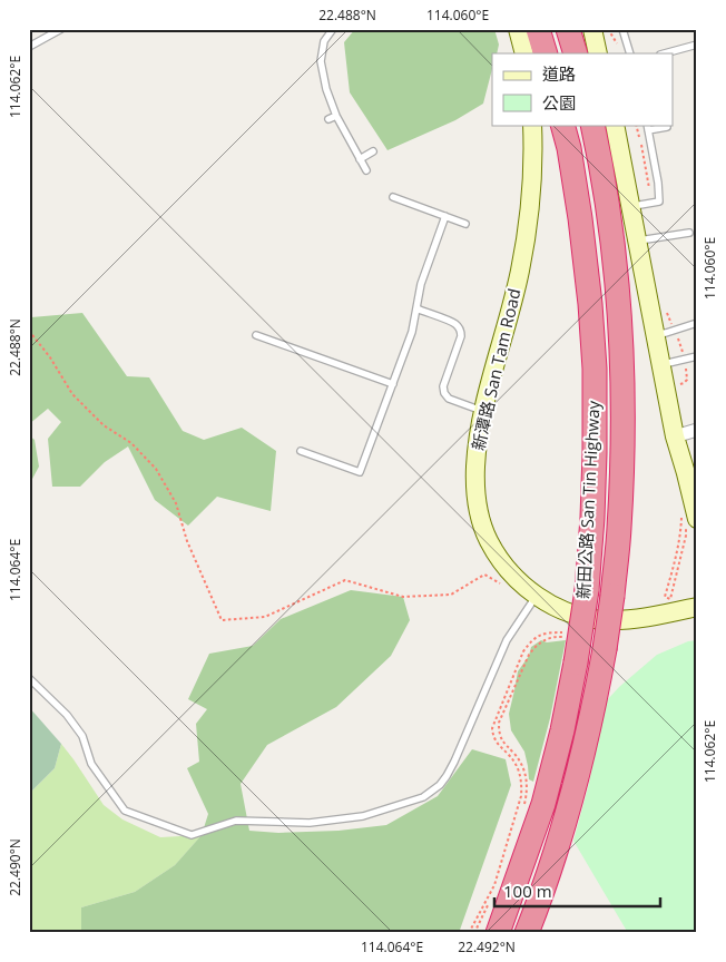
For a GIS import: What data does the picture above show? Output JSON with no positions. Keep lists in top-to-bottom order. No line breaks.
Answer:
{"streets":{"highway":["新田公路 San Tin Highway"],"street":["新潭路 San Tam Road"]},"legend":["道路","公園"],"scale_bar":"100 m","coordinates":["22.488°N","114.060°E","114.062°E","114.064°E","22.490°N","22.492°N"]}
